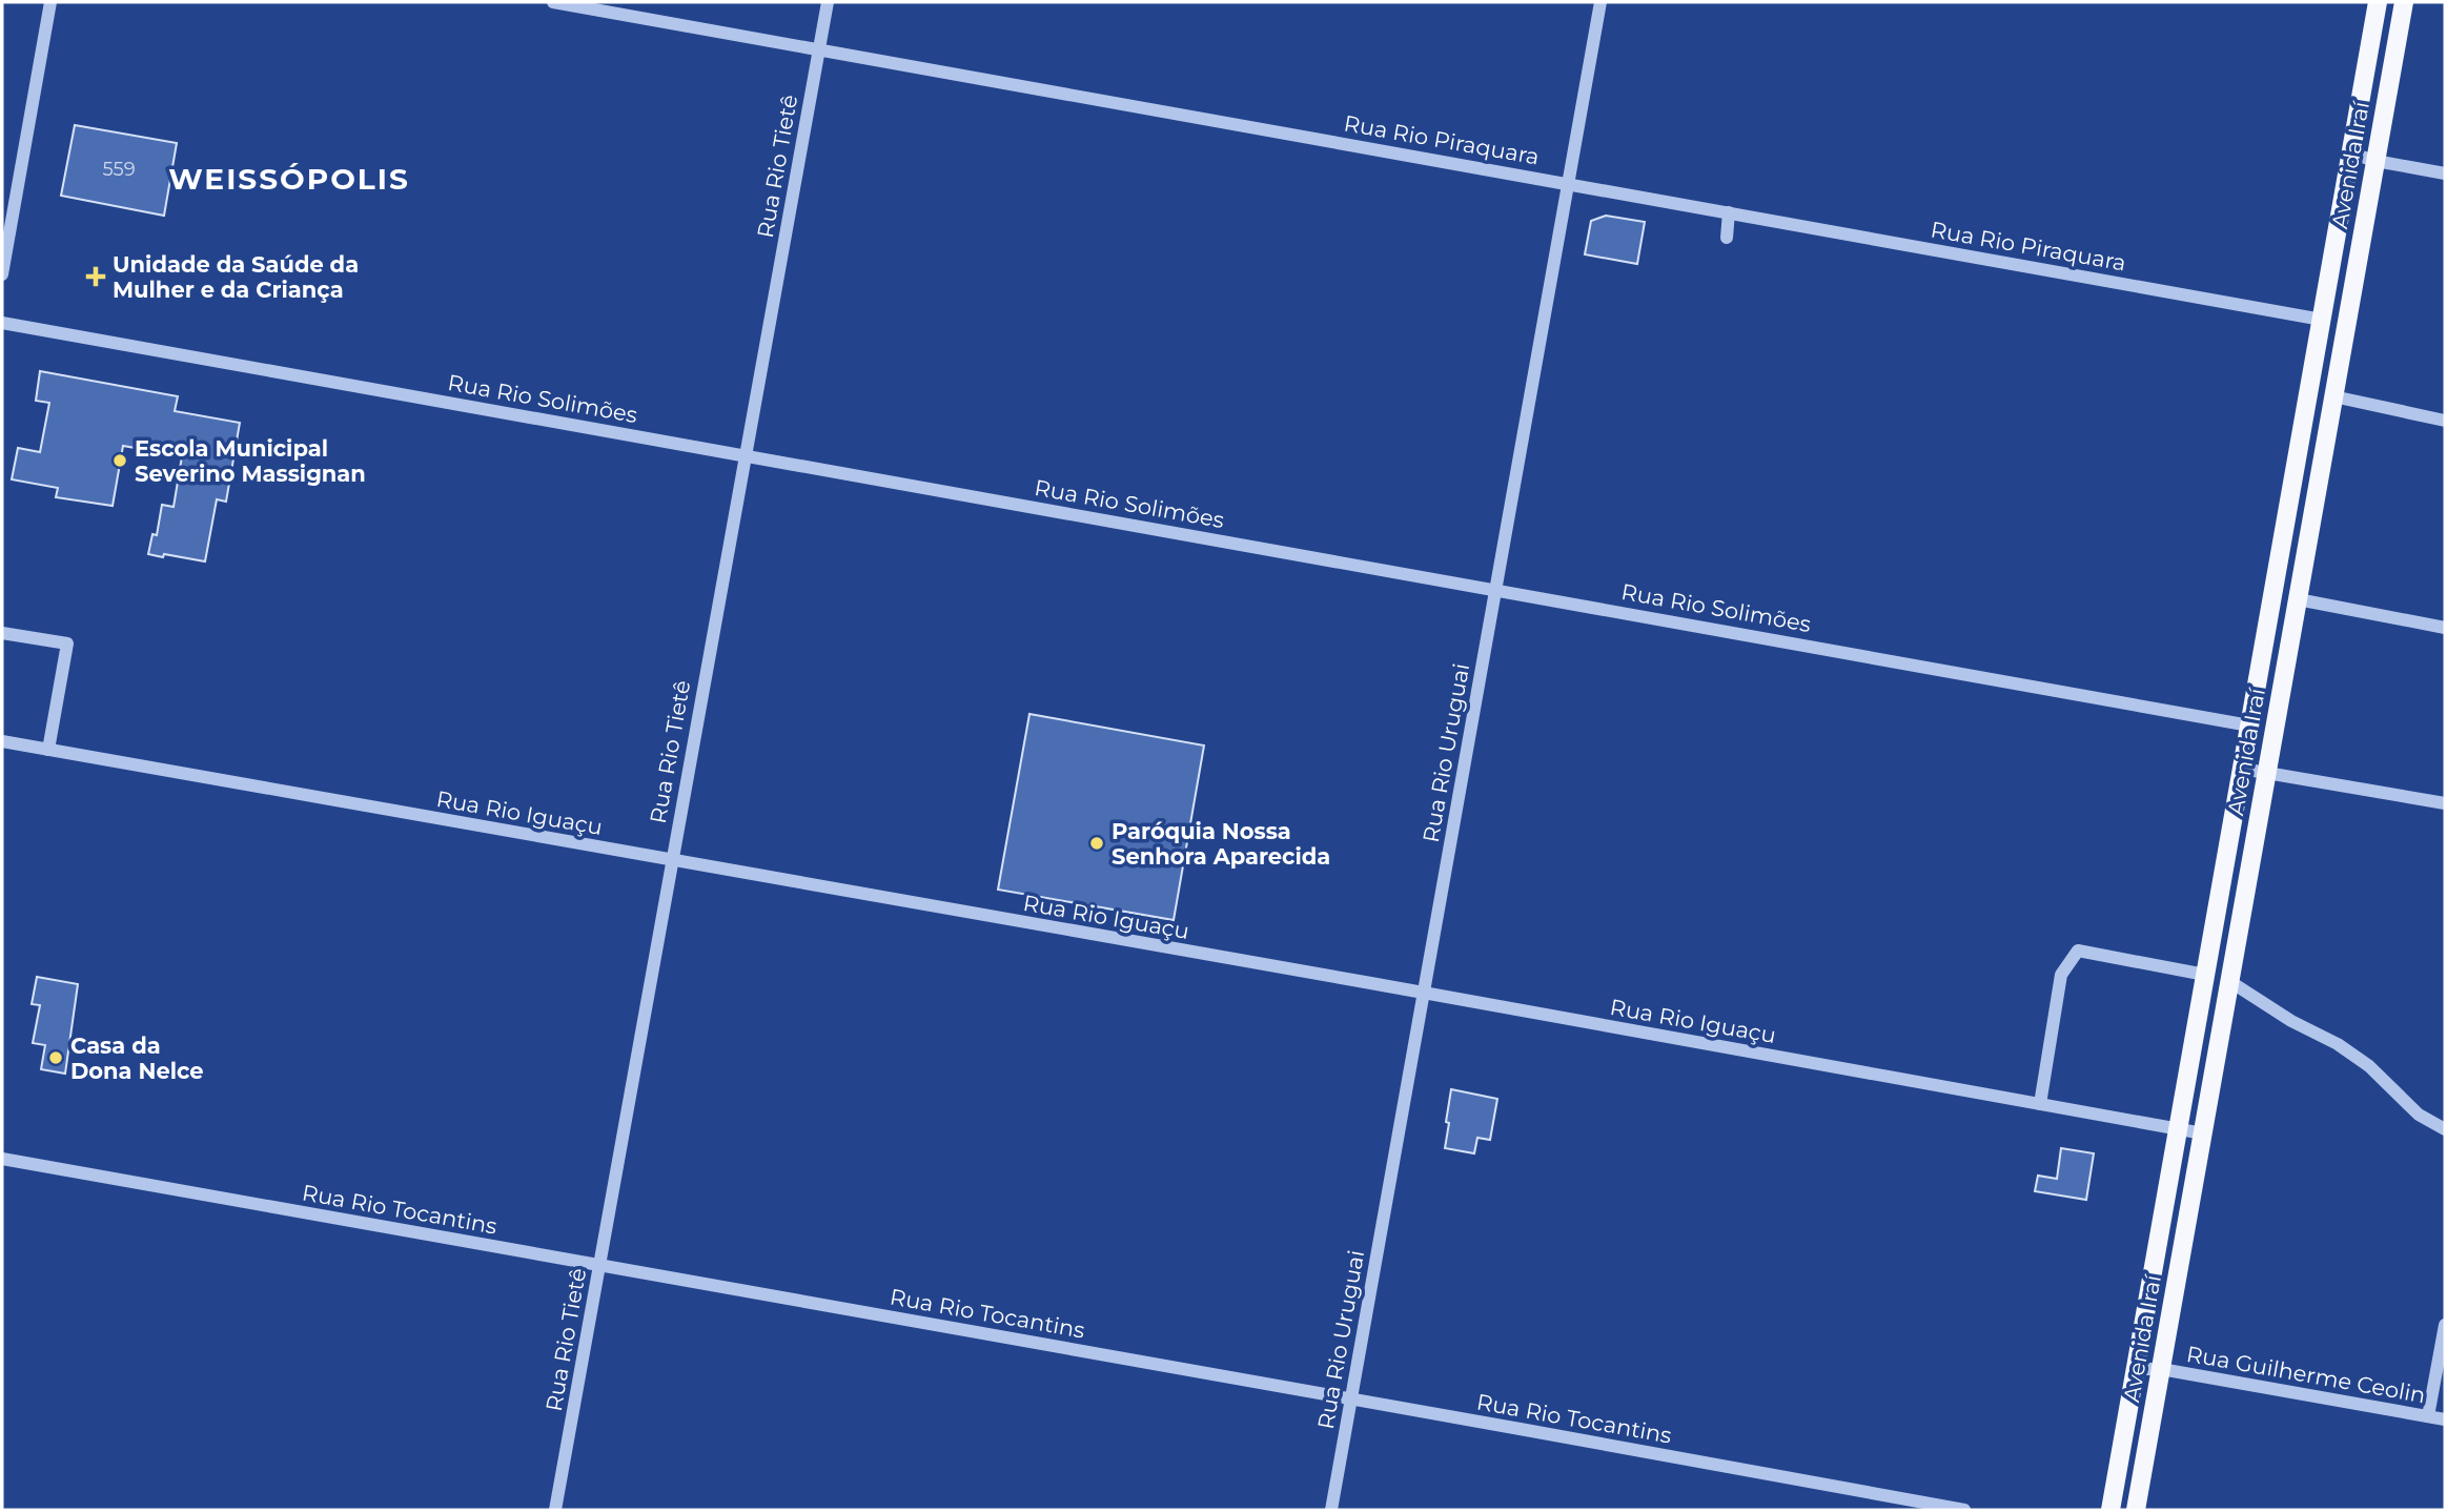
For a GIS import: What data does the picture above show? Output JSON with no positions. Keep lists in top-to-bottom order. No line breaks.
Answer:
{"streets":{"main road":["Avenida Iraí"],"street":["Rua Rio Piraquara","Rua Rio Tietê","Rua Rio Solimões","Rua Rio Uruguai","Rua Rio Iguaçu","Rua Rio Tocantins","Rua Guilherme Ceolin"]},"crossings":[["Rua Rio Piraquara","Avenida Iraí"],["Rua Rio Piraquara","Rua Rio Tietê"],["Rua Rio Piraquara","Rua Rio Uruguai"],["Avenida Iraí","Rua Rio Solimões"],["Avenida Iraí","Rua Rio Iguaçu"],["Avenida Iraí","Rua Guilherme Ceolin"],["Rua Rio Tietê","Rua Rio Solimões"],["Rua Rio Tietê","Rua Rio Iguaçu"],["Rua Rio Tietê","Rua Rio Tocantins"],["Rua Rio Solimões","Rua Rio Uruguai"],["Rua Rio Uruguai","Rua Rio Iguaçu"],["Rua Rio Uruguai","Rua Rio Tocantins"]],"districts":["WEISSÓPOLIS"],"places":{"health":["Unidade da Saúde da Mulher e da Criança"],"other":["Escola Municipal Severino Massignan","Paróquia Nossa Senhora Aparecida","Casa da Dona Nelce"]},"house_numbers":["559"]}
